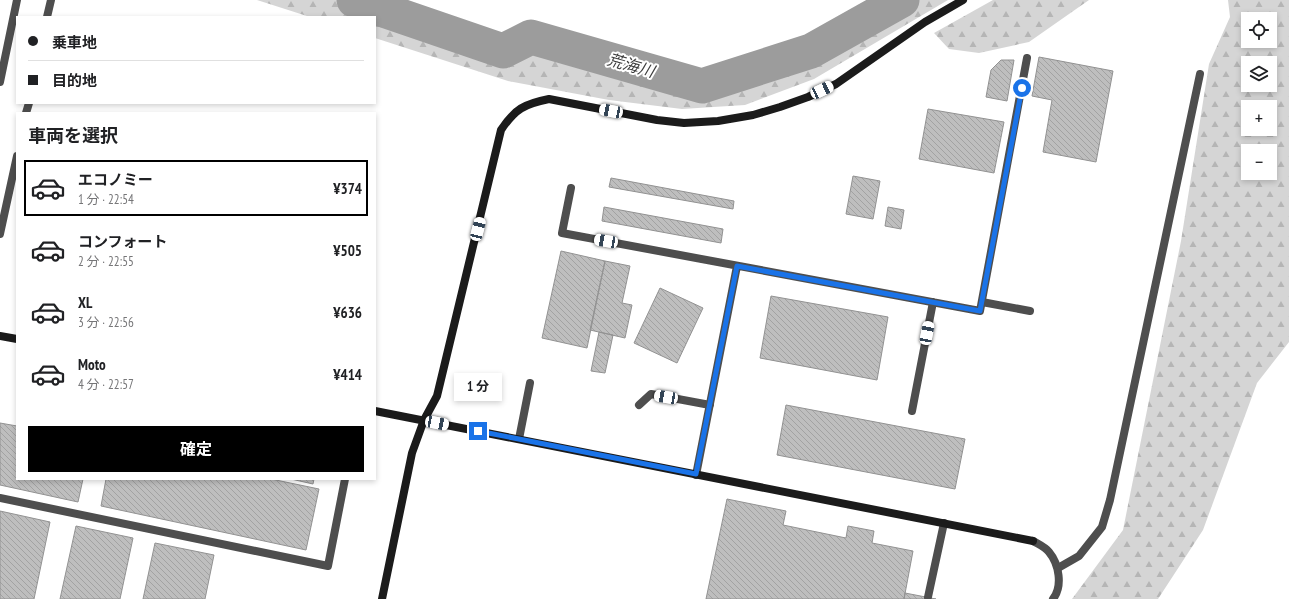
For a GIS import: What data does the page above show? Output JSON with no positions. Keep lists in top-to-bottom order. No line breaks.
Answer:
{"water":["荒海川"],"page":{"map_buttons":["+","−"],"banner":["乗車地","目的地"],"heading":"車両を選択","list":[{"name":"エコノミー","note":"1 分 · 22:54","value":"¥374"},{"name":"コンフォート","note":"2 分 · 22:55","value":"¥505"},{"name":"XL","note":"3 分 · 22:56","value":"¥636"},{"name":"Moto","note":"4 分 · 22:57","value":"¥414"}],"bubble":"1 分","buttons":"確定"}}
